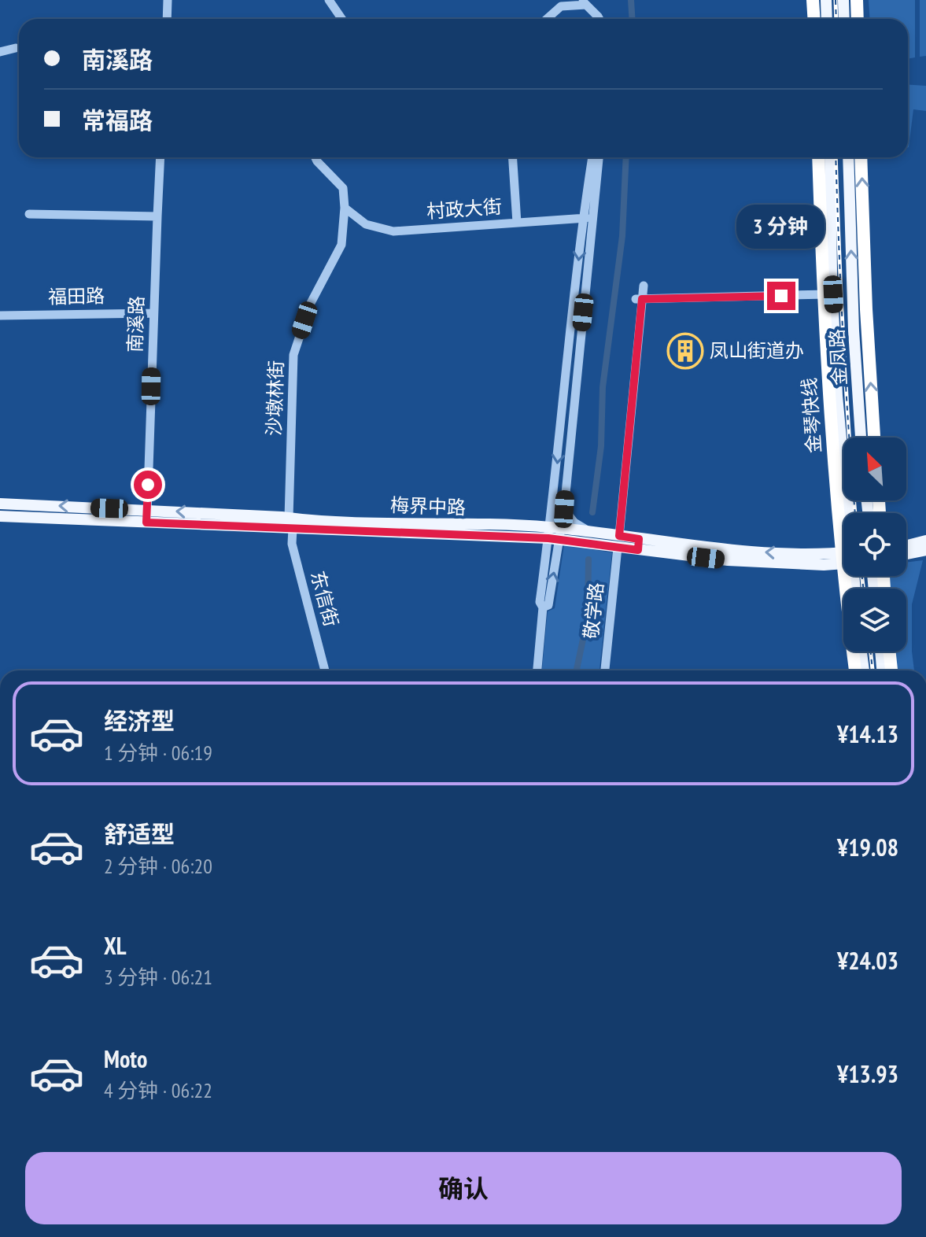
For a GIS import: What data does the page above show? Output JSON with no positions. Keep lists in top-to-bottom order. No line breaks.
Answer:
{"streets":{"highway":["金琴快线"],"main road":["金凤路","梅界中路"],"street":["村政大街","福田路","南溪路","沙墩林街","东信街","敬学路"]},"crossings":[["村政大街","沙墩林街"],["福田路","南溪路"],["南溪路","梅界中路"],["沙墩林街","梅界中路"],["沙墩林街","东信街"],["梅界中路","东信街"],["梅界中路","敬学路"]],"places":{"building":["凤山街道办"]},"north":"top left","page":{"banner":["南溪路","常福路"],"bubble":"3 分钟","list":[{"name":"经济型","note":"1 分钟 · 06:19","value":"¥14.13"},{"name":"舒适型","note":"2 分钟 · 06:20","value":"¥19.08"},{"name":"XL","note":"3 分钟 · 06:21","value":"¥24.03"},{"name":"Moto","note":"4 分钟 · 06:22","value":"¥13.93"}],"buttons":"确认"}}
